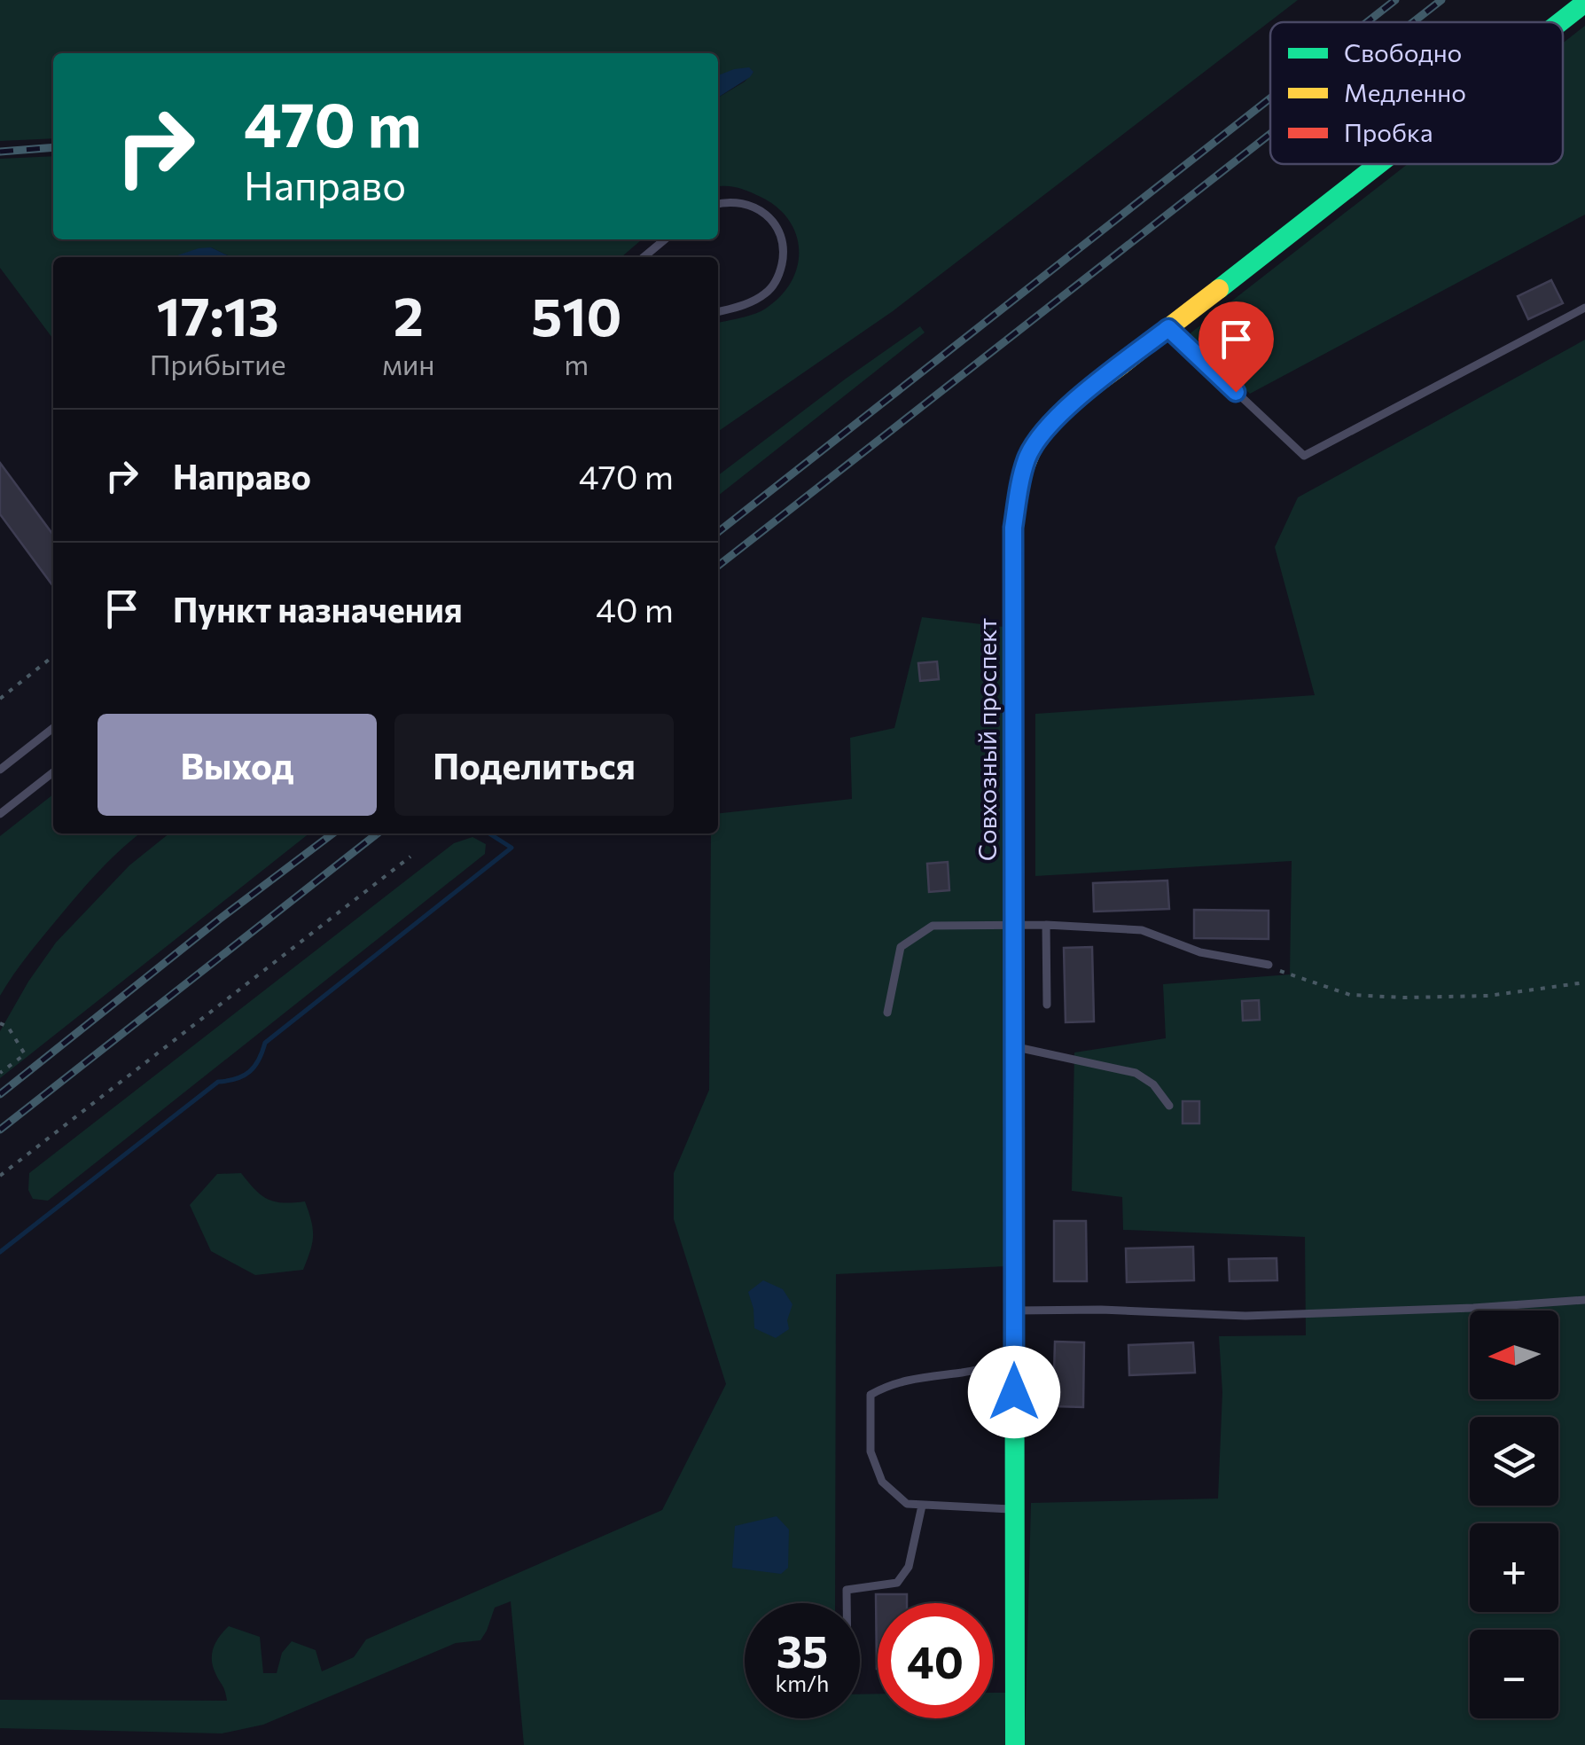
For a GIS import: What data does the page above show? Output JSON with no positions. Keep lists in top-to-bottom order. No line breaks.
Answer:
{"streets":{"street":["Совхозный проспект"]},"legend":["Свободно","Медленно","Пробка"],"north":"left","page":{"turn":["470 m","Направо"],"eta":["17:13","Прибытие","2","мин","510","m"],"list":[{"name":"Направо","value":"470 m"},{"name":"Пункт назначения","value":"40 m"}],"buttons":["Выход","Поделиться"],"map_buttons":["+","−"],"speed":"35 km/h","limit":"40"}}
